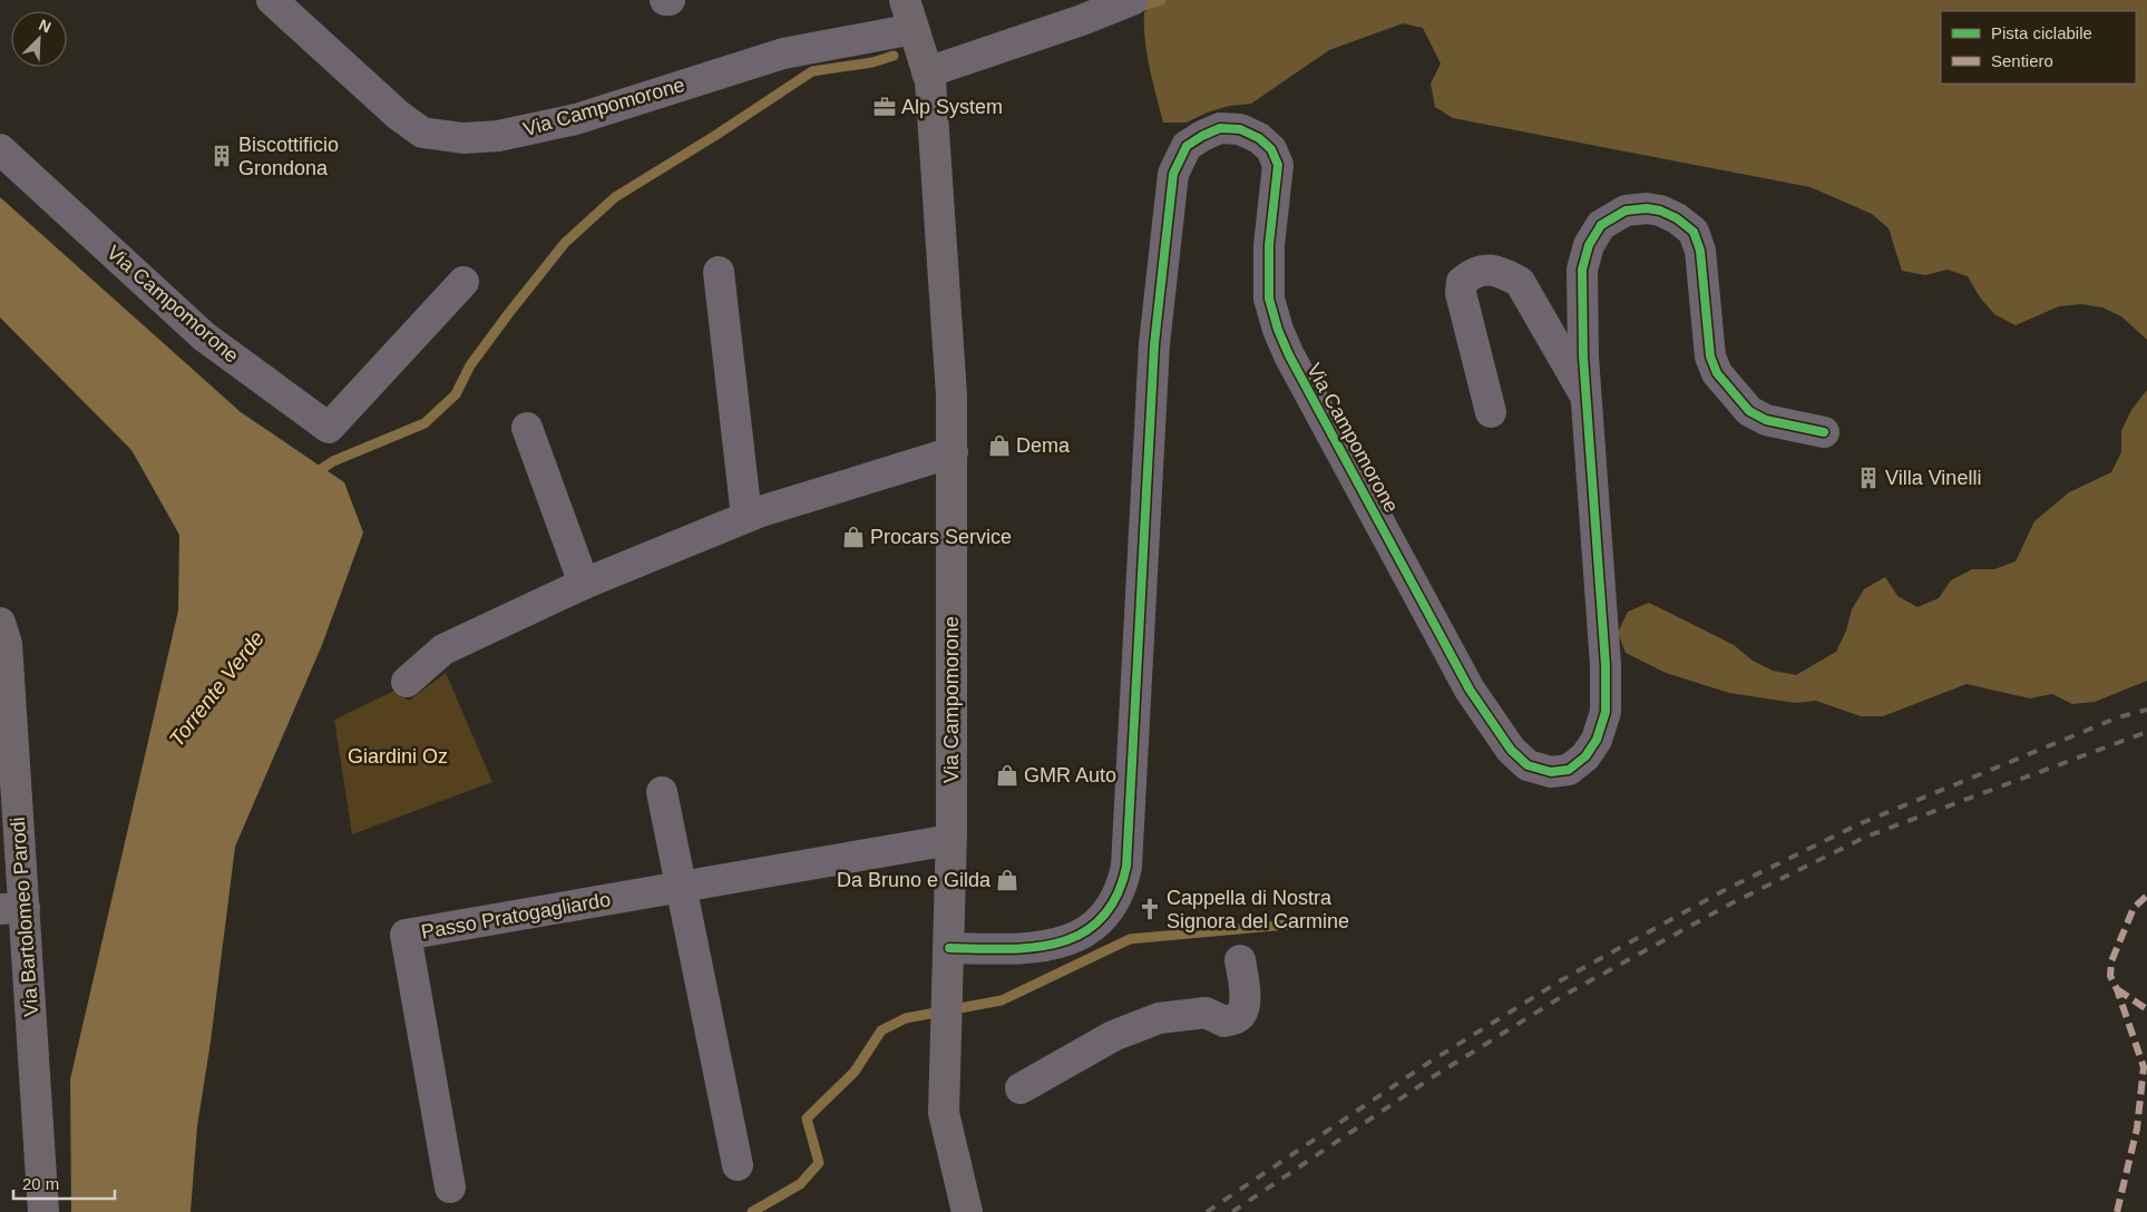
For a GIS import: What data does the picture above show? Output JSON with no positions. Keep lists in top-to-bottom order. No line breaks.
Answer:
{"streets":{"main road":["Via Campomorone","Via Bartolomeo Parodi"],"street":["Passo Pratogagliardo"]},"crossings":[["Via Campomorone","Passo Pratogagliardo"]],"water":["Torrente Verde"],"parks":["Giardini Oz"],"places":{"office":["Alp System"],"building":["Biscottificio Grondona","Villa Vinelli"],"shop":["Dema","Procars Service","GMR Auto","Da Bruno e Gilda"],"church":["Cappella di Nostra Signora del Carmine"]},"legend":["Pista ciclabile","Sentiero"],"scale_bar":"20 m","north":"top right"}
